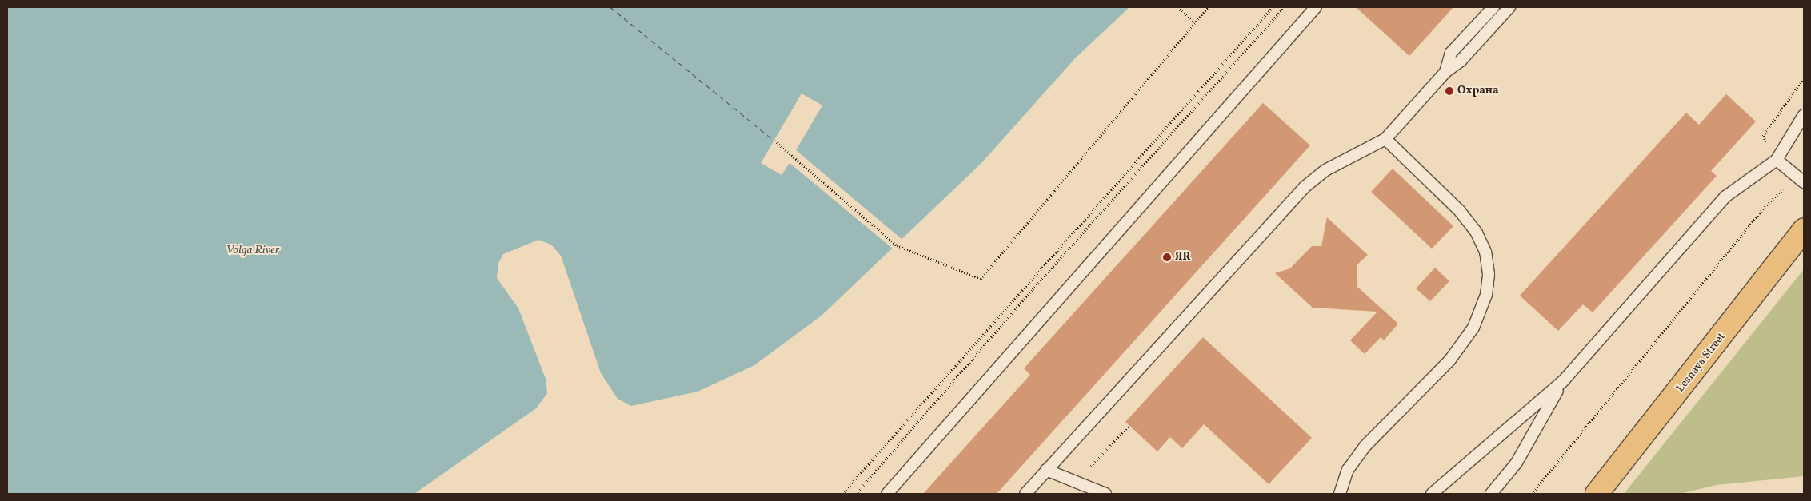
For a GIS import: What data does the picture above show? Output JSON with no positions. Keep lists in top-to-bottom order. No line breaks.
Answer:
{"streets":{"main road":["Lesnaya Street"]},"water":["Volga River"],"places":["Охрана","ЯR"]}
